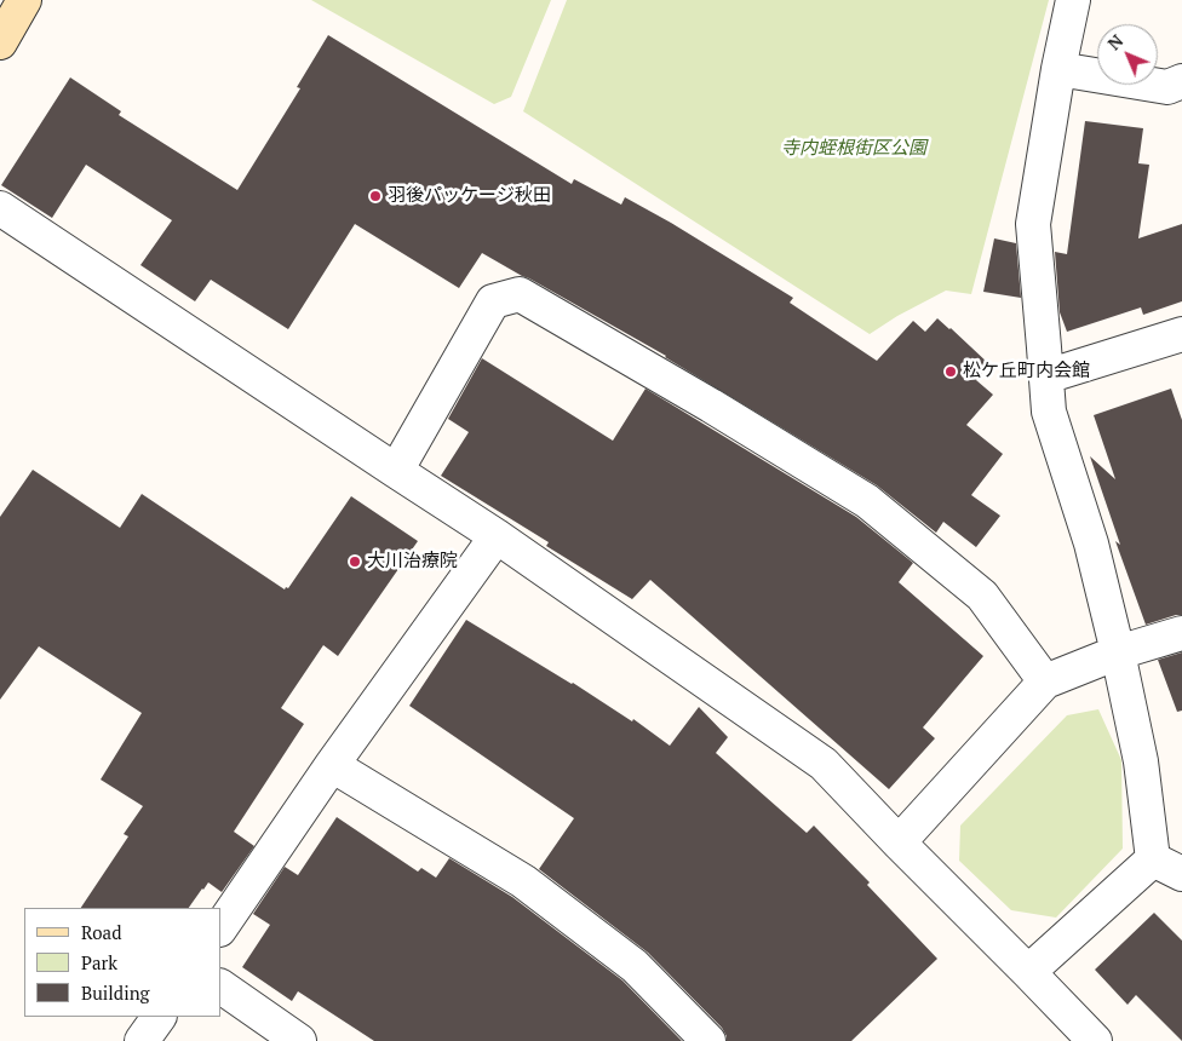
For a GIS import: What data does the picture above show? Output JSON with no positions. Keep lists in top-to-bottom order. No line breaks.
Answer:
{"parks":["寺内蛭根街区公園"],"places":["羽後パッケージ秋田","松ケ丘町内会館","大川治療院"],"legend":["Road","Park","Building"],"north":"top left"}
